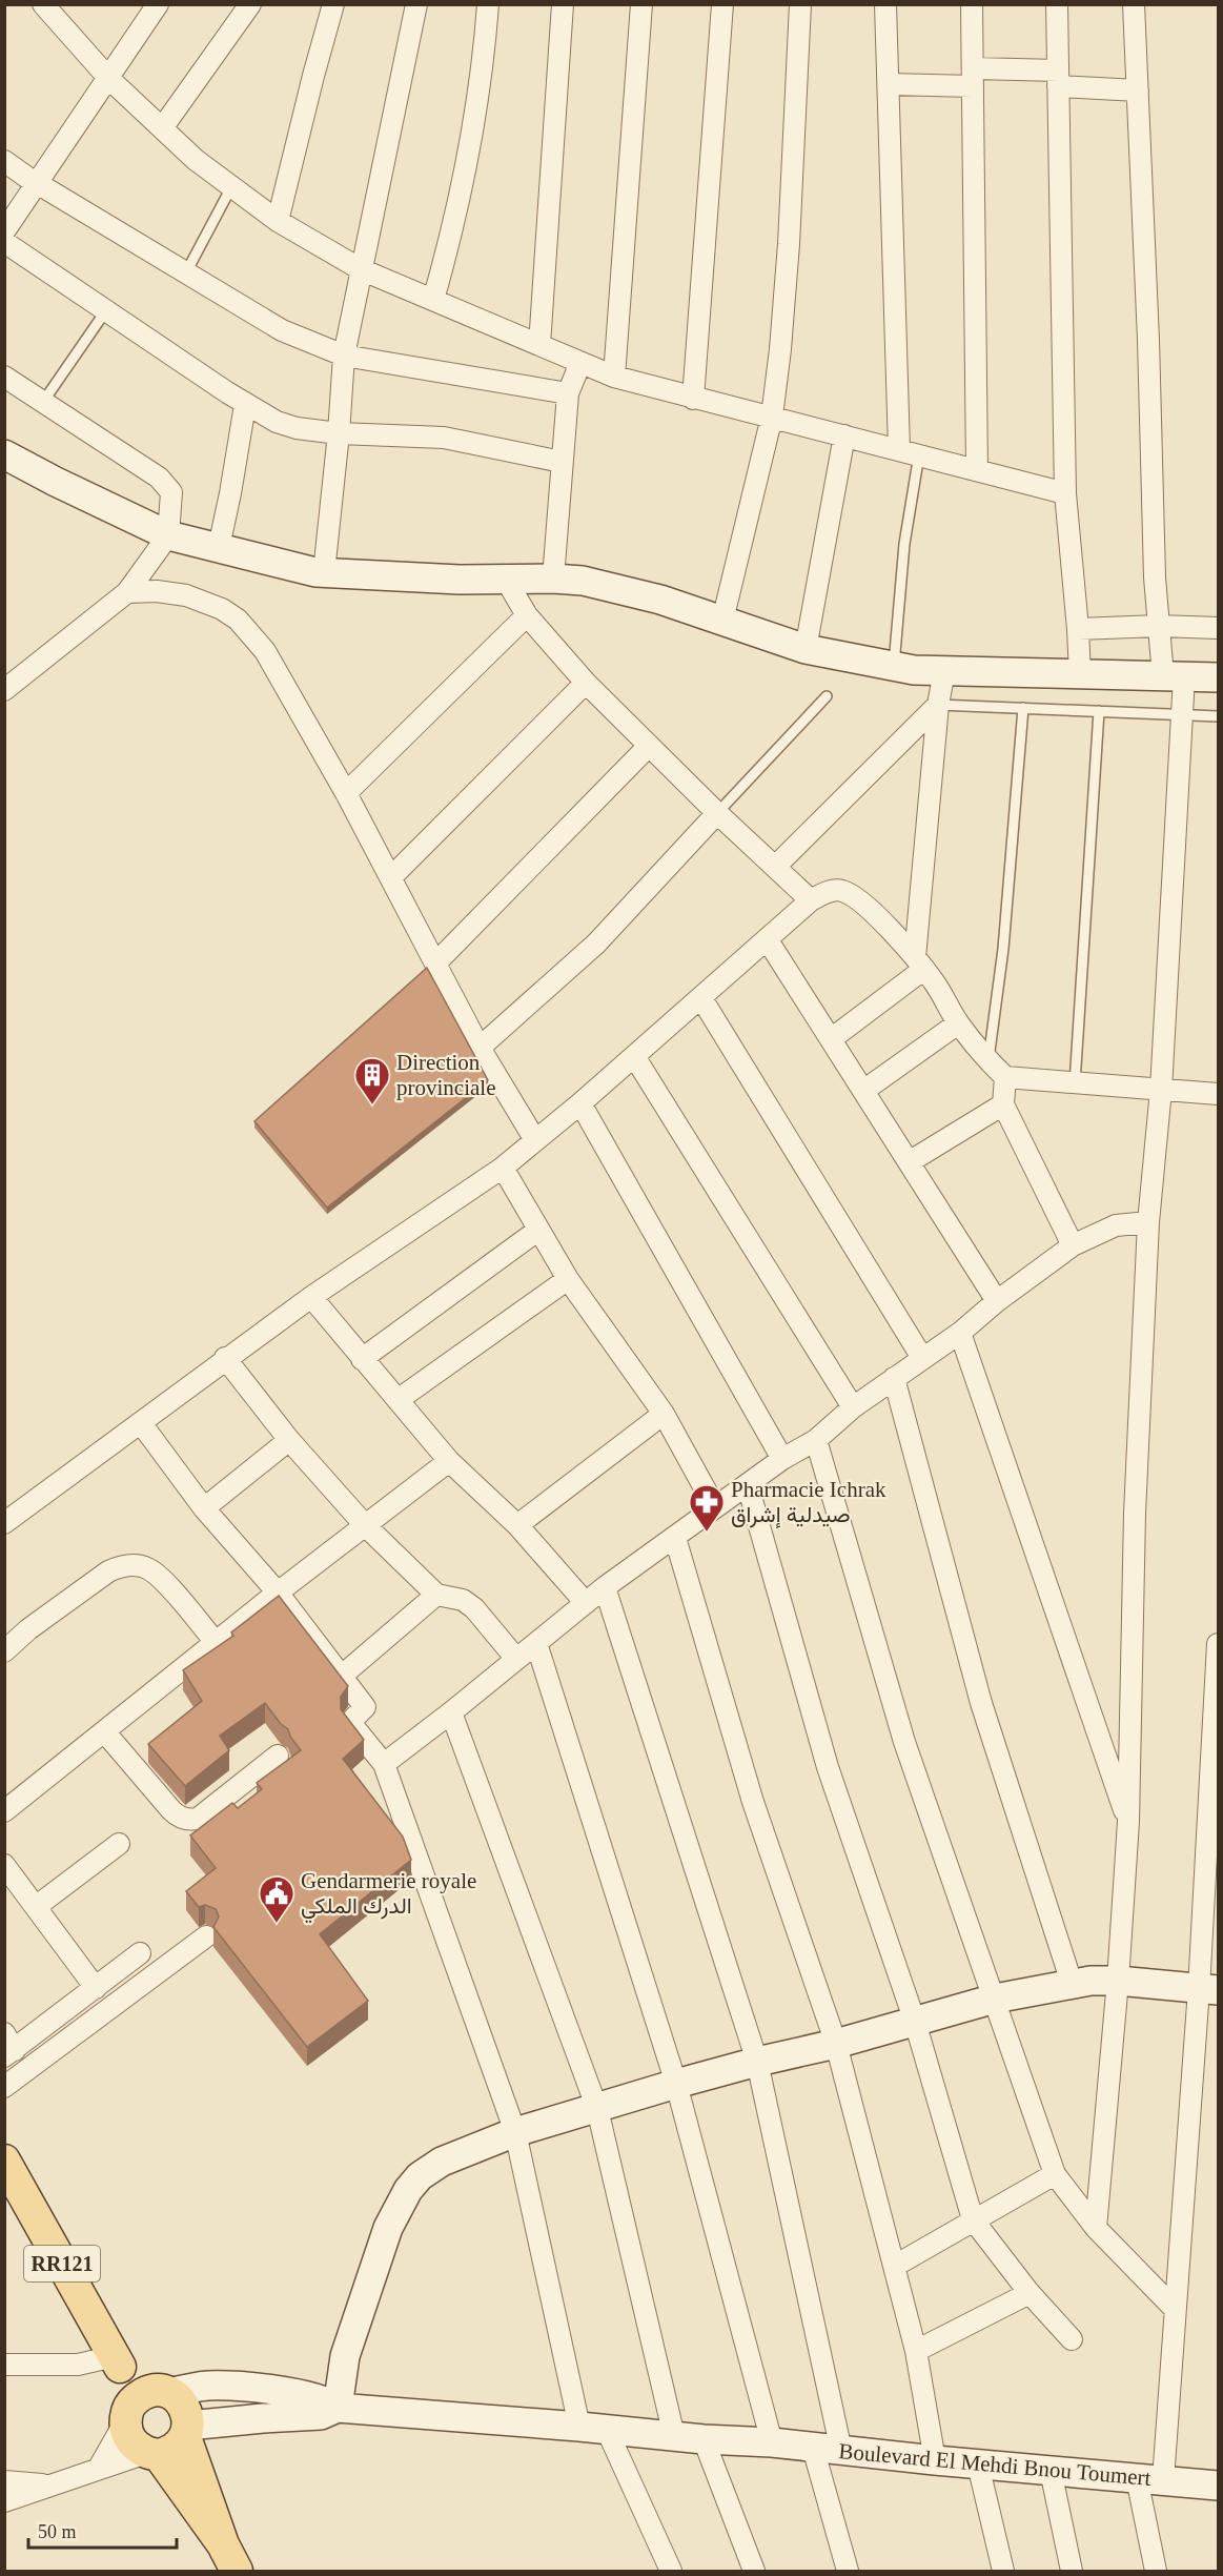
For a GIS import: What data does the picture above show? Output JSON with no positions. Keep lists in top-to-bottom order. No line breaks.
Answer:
{"streets":{"main road":["RR121"],"street":["Boulevard El Mehdi Bnou Toumert"]},"places":{"building":["Direction provinciale"],"pharmacy":["Pharmacie Ichrak صيدلية إشراق"],"public building":["Gendarmerie royale الدرك الملكي"]},"scale_bar":"50 m"}
